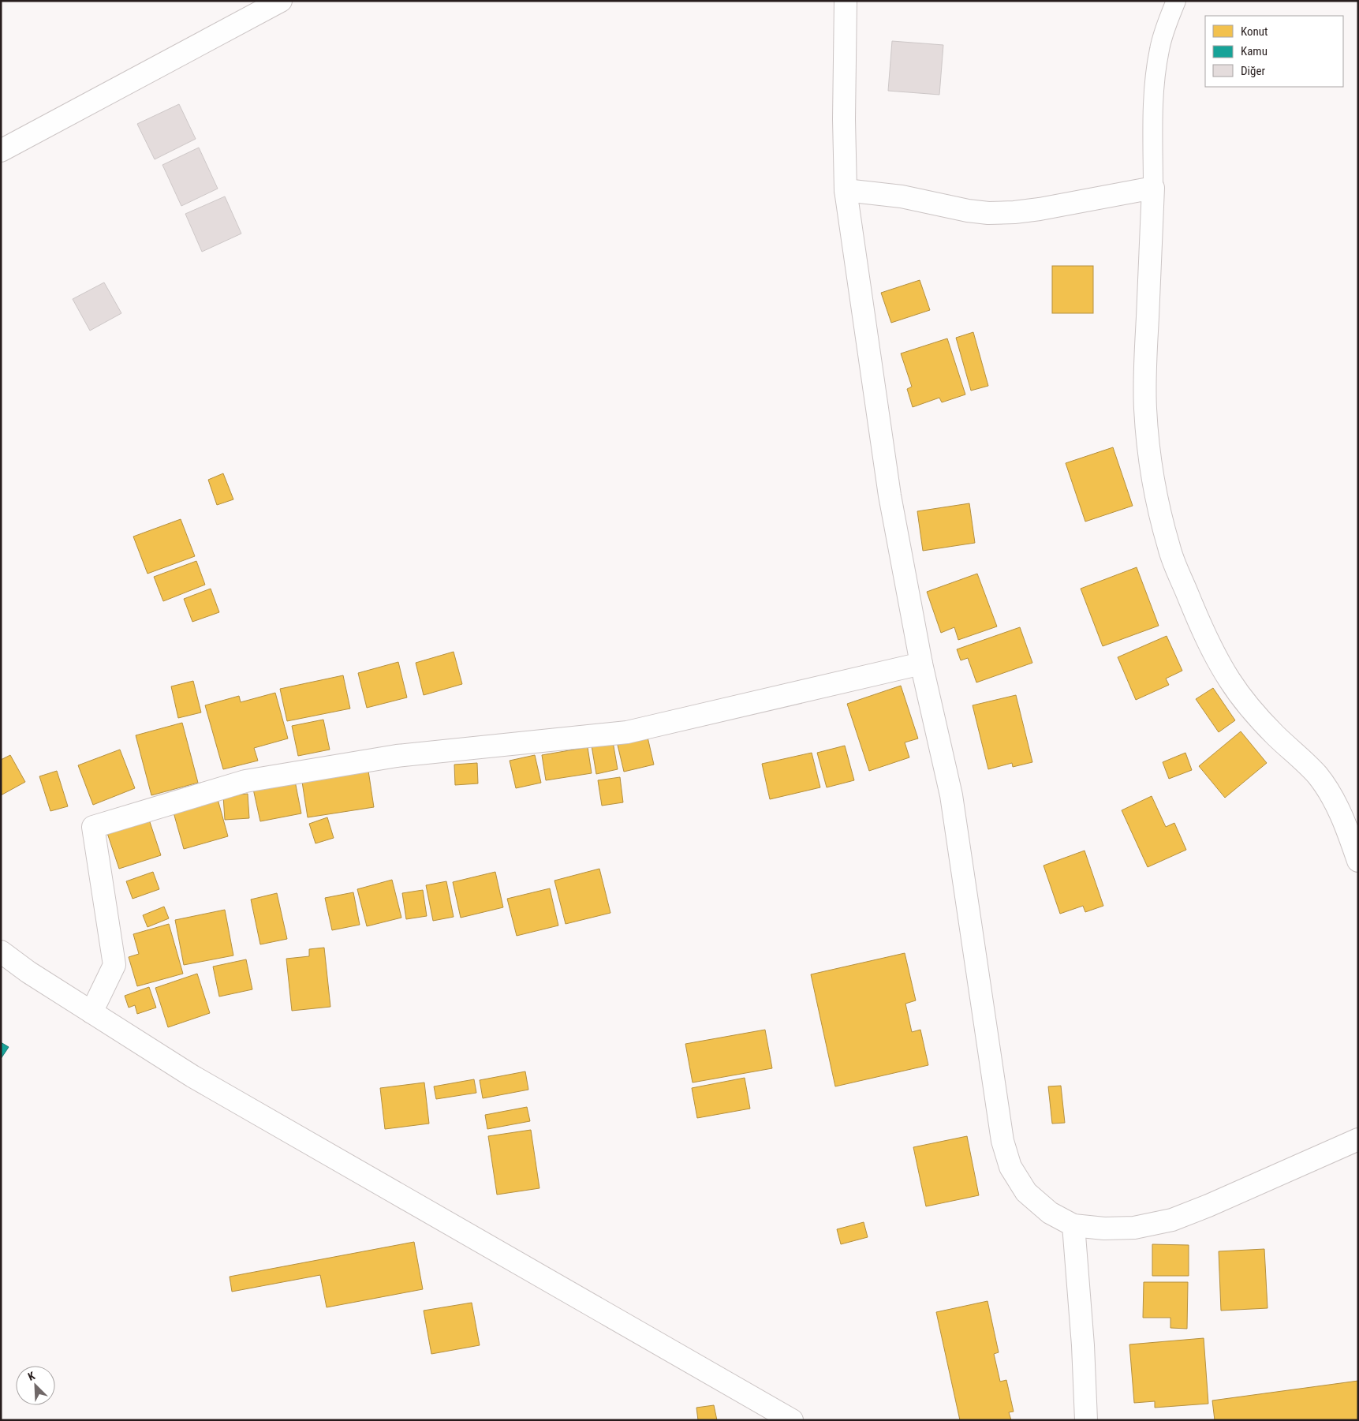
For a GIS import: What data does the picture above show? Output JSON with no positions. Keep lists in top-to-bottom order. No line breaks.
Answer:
{"legend":["Konut","Kamu","Diğer"],"north":"top left"}
